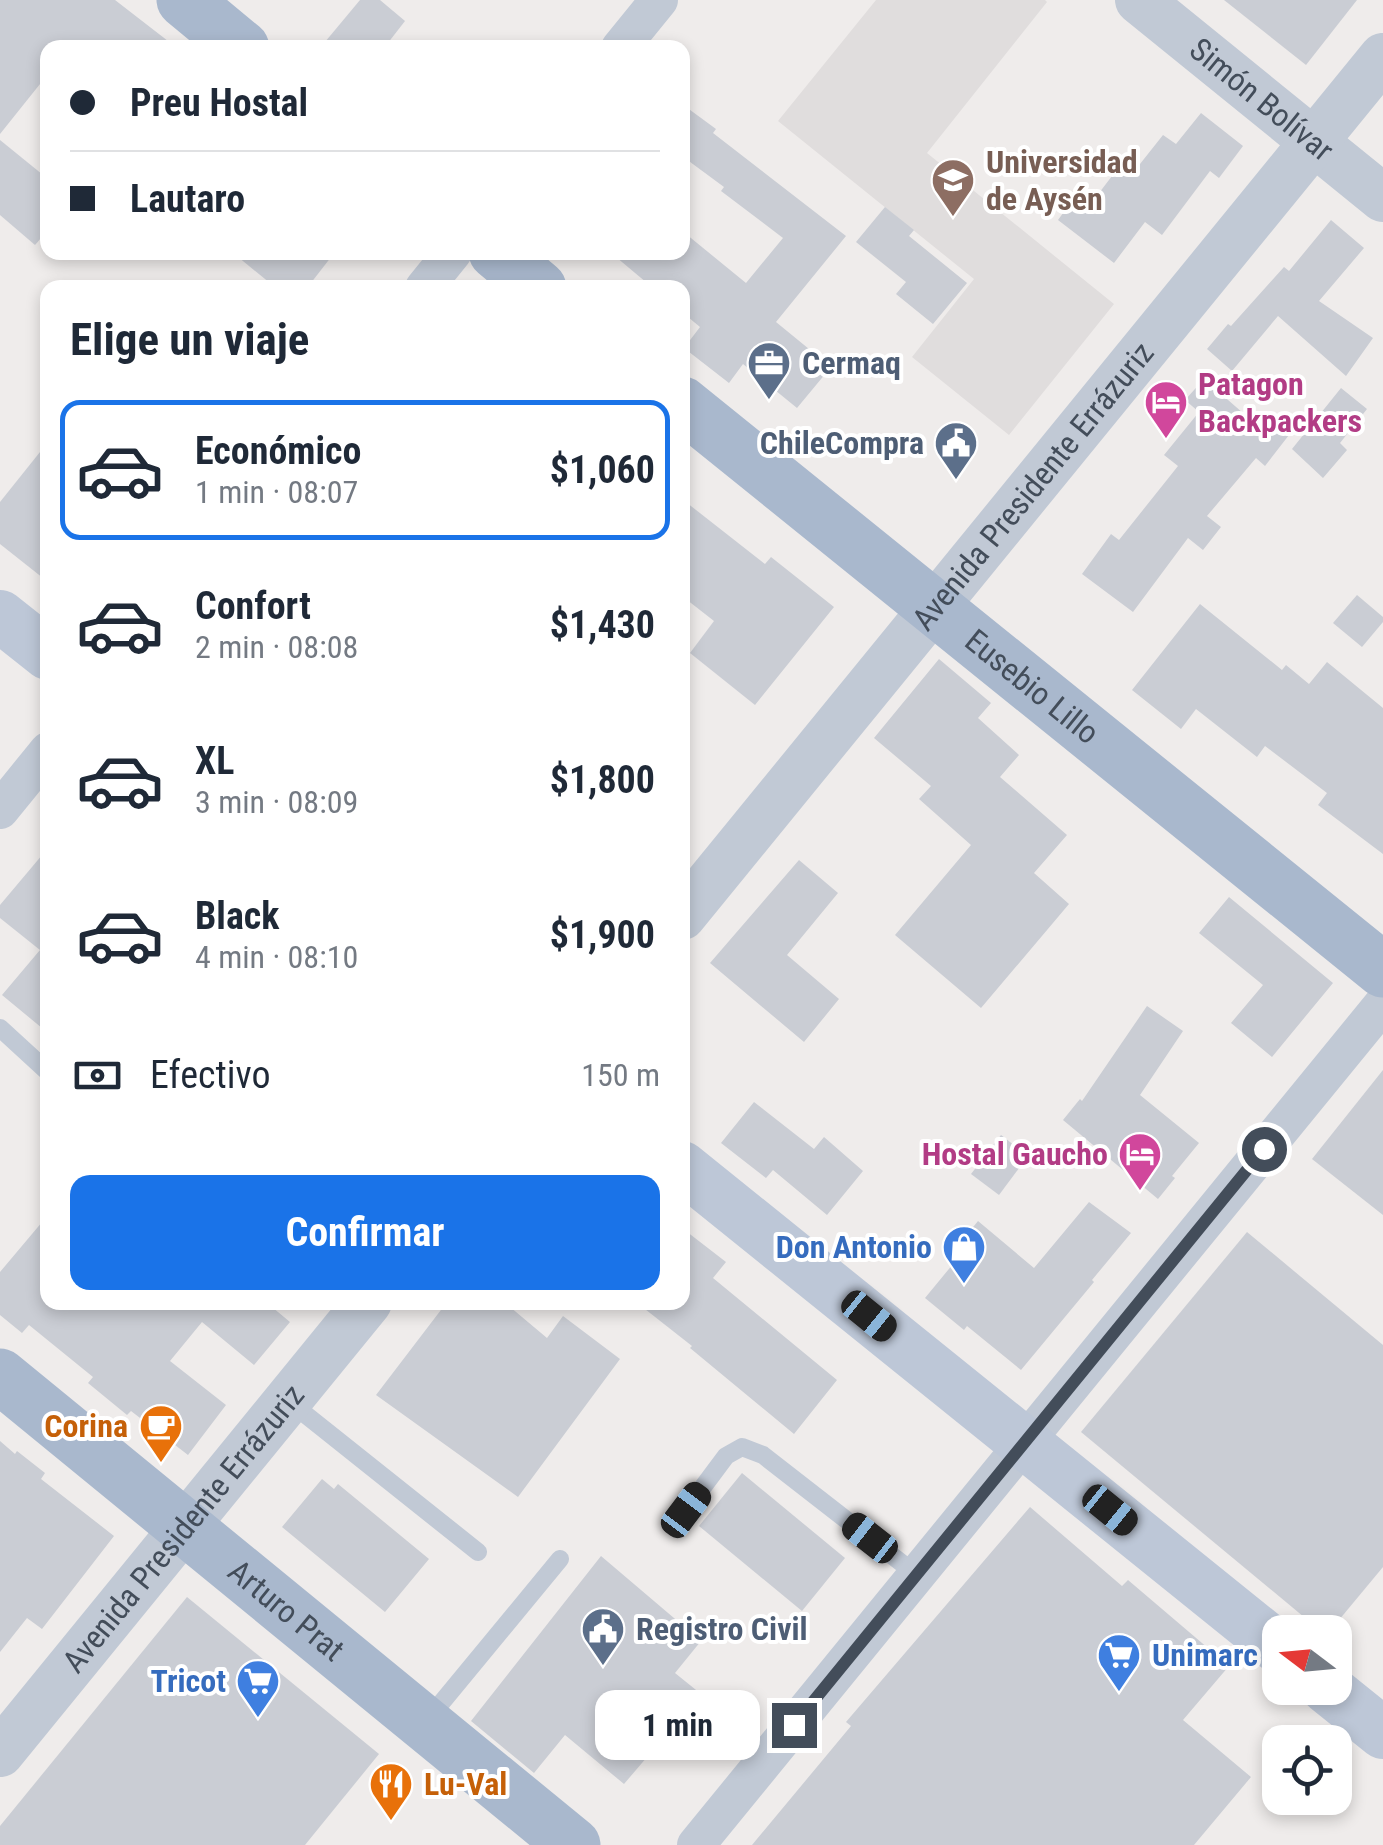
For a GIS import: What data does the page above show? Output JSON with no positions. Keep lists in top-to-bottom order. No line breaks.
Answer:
{"streets":{"main road":["Eusebio Lillo","Arturo Prat"],"street":["Simón Bolívar","Avenida Presidente Errázuriz"]},"crossings":[["Simón Bolívar","Avenida Presidente Errázuriz"],["Avenida Presidente Errázuriz","Eusebio Lillo"],["Avenida Presidente Errázuriz","Arturo Prat"]],"places":{"school or university":["Universidad de Aysén"],"office":["Cermaq"],"hotel":["Patagon Backpackers","Hostal Gaucho"],"public building":["ChileCompra","Registro Civil"],"shop":["Don Antonio"],"cafe":["Corina"],"supermarket":["Unimarc","Tricot"],"restaurant":["Lu-Val"]},"north":"left","page":{"banner":["Preu Hostal","Lautaro"],"heading":"Elige un viaje","list":[{"name":"Económico","note":"1 min · 08:07","value":"$1,060"},{"name":"Confort","note":"2 min · 08:08","value":"$1,430"},{"name":"XL","note":"3 min · 08:09","value":"$1,800"},{"name":"Black","note":"4 min · 08:10","value":"$1,900"}],"pay":["Efectivo","150 m"],"buttons":"Confirmar","bubble":"1 min"}}
